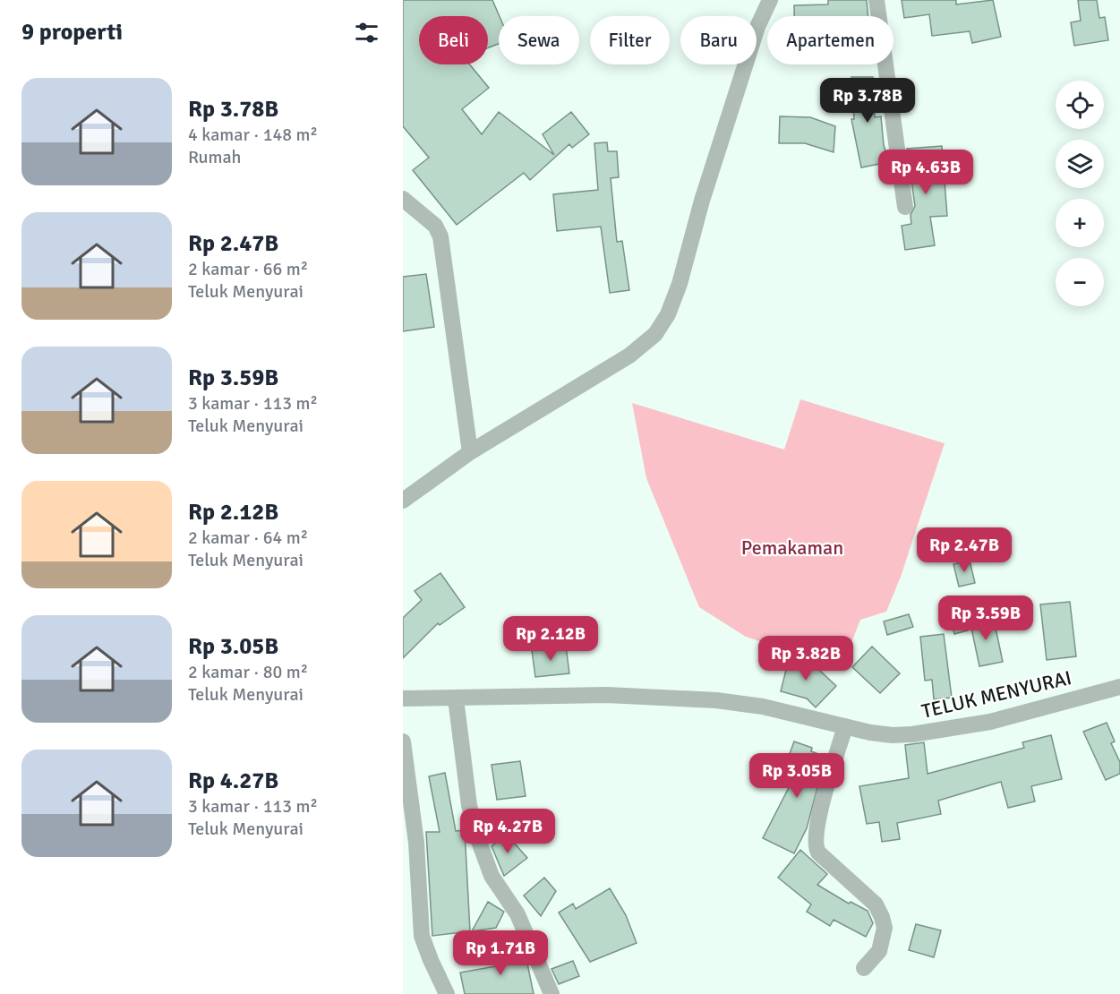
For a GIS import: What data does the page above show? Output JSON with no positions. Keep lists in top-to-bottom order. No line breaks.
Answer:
{"streets":{"street":["TELUK MENYURAI"]},"parks":["Pemakaman"],"page":{"heading":"9 properti","chip":["Beli","Sewa","Filter","Baru","Apartemen"],"list":[{"name":"Rp 3.78B","note":"4 kamar · 148 m² · Rumah"},{"name":"Rp 2.47B","note":"2 kamar · 66 m² · Teluk Menyurai"},{"name":"Rp 3.59B","note":"3 kamar · 113 m² · Teluk Menyurai"},{"name":"Rp 2.12B","note":"2 kamar · 64 m² · Teluk Menyurai"},{"name":"Rp 3.05B","note":"2 kamar · 80 m² · Teluk Menyurai"},{"name":"Rp 4.27B","note":"3 kamar · 113 m² · Teluk Menyurai"}],"price":["Rp 3.78B","Rp 4.63B","Rp 2.47B","Rp 3.59B","Rp 2.12B","Rp 3.82B","Rp 3.05B","Rp 4.27B","Rp 1.71B"],"map_buttons":["+","−"]}}
